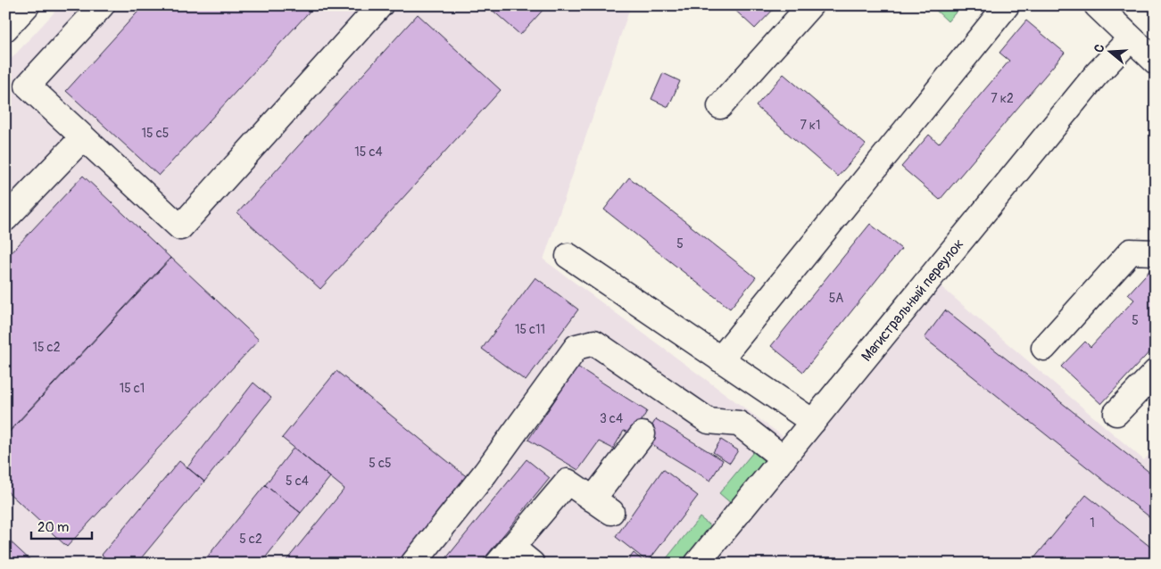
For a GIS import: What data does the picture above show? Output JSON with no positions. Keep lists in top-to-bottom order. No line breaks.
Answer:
{"streets":{"street":["Магистральный переулок"]},"house_numbers":["7 к2","7 к1","15 с5","15 с4","5","5А","5","15 с11","15 с2","15 с1","3 с4","5 с5","5 с4","1","5 с2"],"scale_bar":"20 m","north":"left"}
